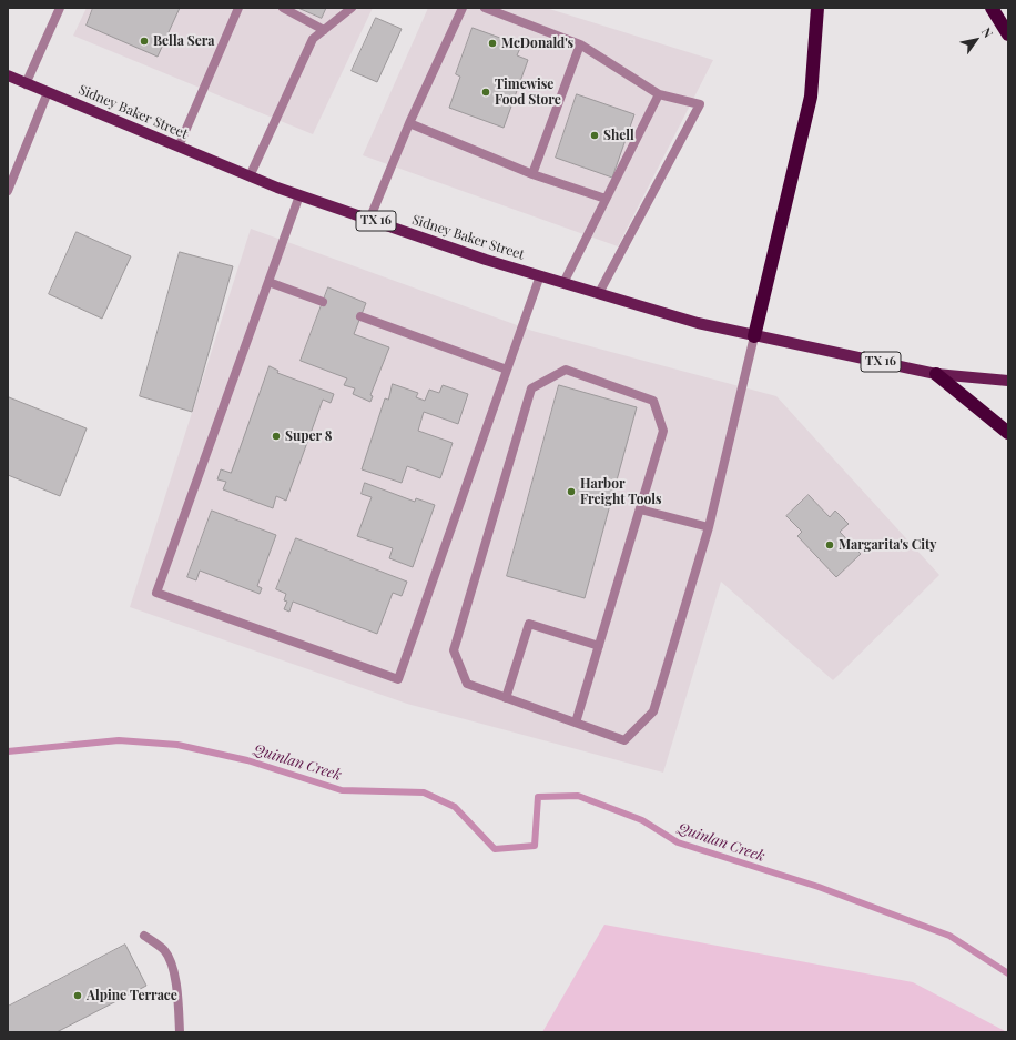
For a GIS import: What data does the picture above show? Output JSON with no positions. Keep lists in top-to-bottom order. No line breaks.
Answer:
{"streets":{"main road":["Sidney Baker Street","TX 16"]},"crossings":[["Sidney Baker Street","TX 16"]],"water":["Quinlan Creek"],"places":["Bella Sera","McDonald's","Timewise Food Store","Shell","Super 8","Harbor Freight Tools","Margarita's City","Alpine Terrace"],"north":"top right"}
